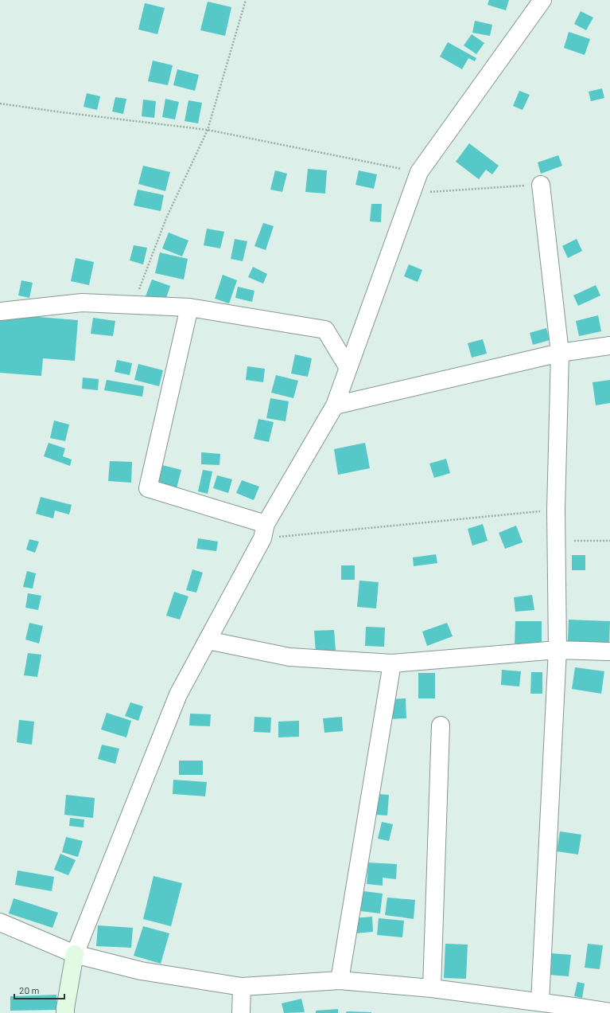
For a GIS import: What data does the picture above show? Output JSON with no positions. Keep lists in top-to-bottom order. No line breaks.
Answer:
{"scale_bar":"20 m"}
